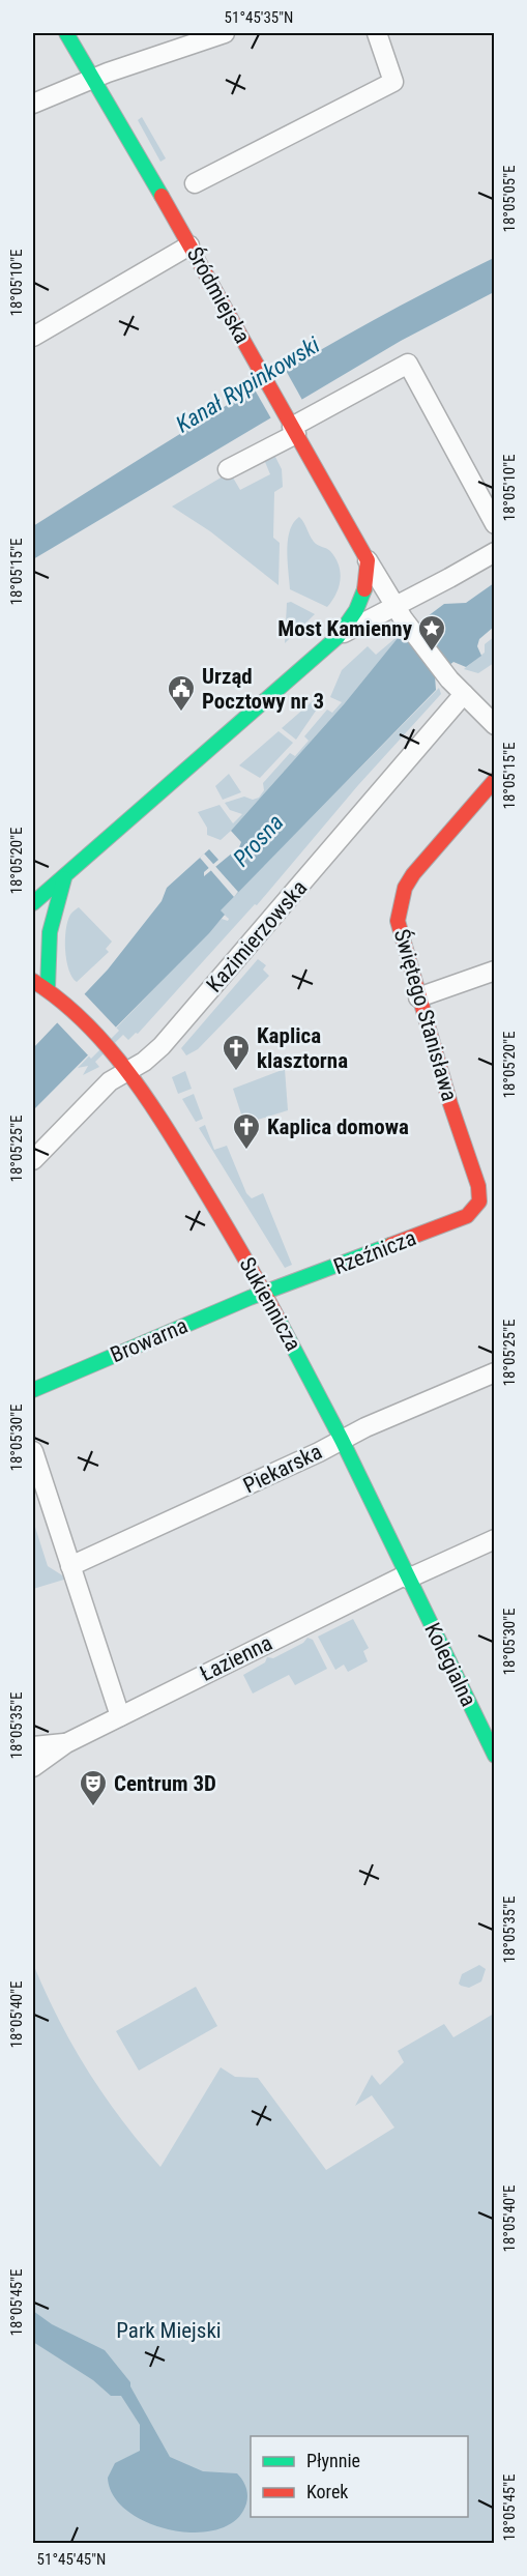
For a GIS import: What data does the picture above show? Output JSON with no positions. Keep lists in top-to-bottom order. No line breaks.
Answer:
{"streets":{"street":["Śródmiejska","Kazimierzowska","Świętego Stanisława","Rzeźnicza","Sukiennicza","Browarna","Piekarska","Łazienna","Kolegialna"]},"crossings":[["Śródmiejska","Kazimierzowska"],["Kazimierzowska","Sukiennicza"],["Świętego Stanisława","Rzeźnicza"],["Rzeźnicza","Sukiennicza"],["Rzeźnicza","Browarna"],["Sukiennicza","Browarna"],["Sukiennicza","Piekarska"],["Sukiennicza","Łazienna"],["Sukiennicza","Kolegialna"],["Łazienna","Kolegialna"]],"water":["Kanał Rypinkowski","Prosna"],"parks":["Park Miejski"],"places":{"place":["Most Kamienny"],"public building":["Urząd Pocztowy nr 3"],"church":["Kaplica klasztorna","Kaplica domowa"],"theatre":["Centrum 3D"]},"legend":["Płynnie","Korek"],"coordinates":["51°45'35\"N","18°05'05\"E","18°05'10\"E","18°05'15\"E","18°05'20\"E","18°05'25\"E","18°05'30\"E","18°05'35\"E","18°05'40\"E","18°05'45\"E","51°45'45\"N"]}
